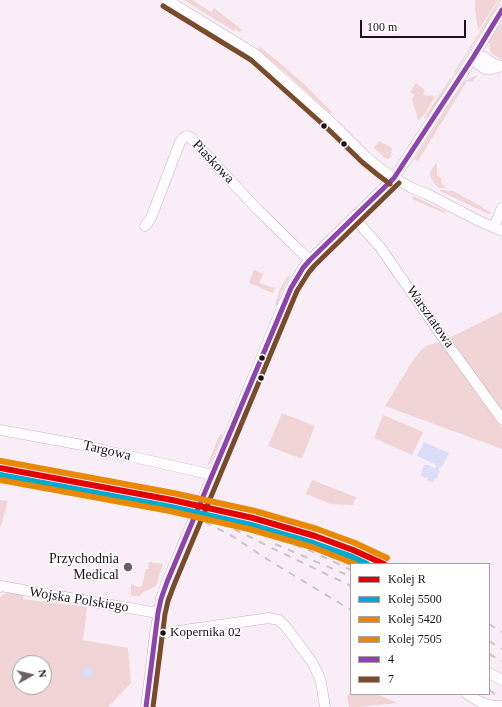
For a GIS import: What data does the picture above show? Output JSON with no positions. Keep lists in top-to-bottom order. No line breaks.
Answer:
{"streets":{"street":["Piaskowa","Warsztatowa","Targowa","Wojska Polskiego"]},"places":["Przychodnia Medical","Kopernika 02"],"lines":["transit line 7","transit line 4","rail line 5420","rail line R","rail line 5500","rail line 7505"],"legend":["Kolej R","Kolej 5500","Kolej 5420","Kolej 7505","4","7"],"scale_bar":"100 m","north":"right"}
